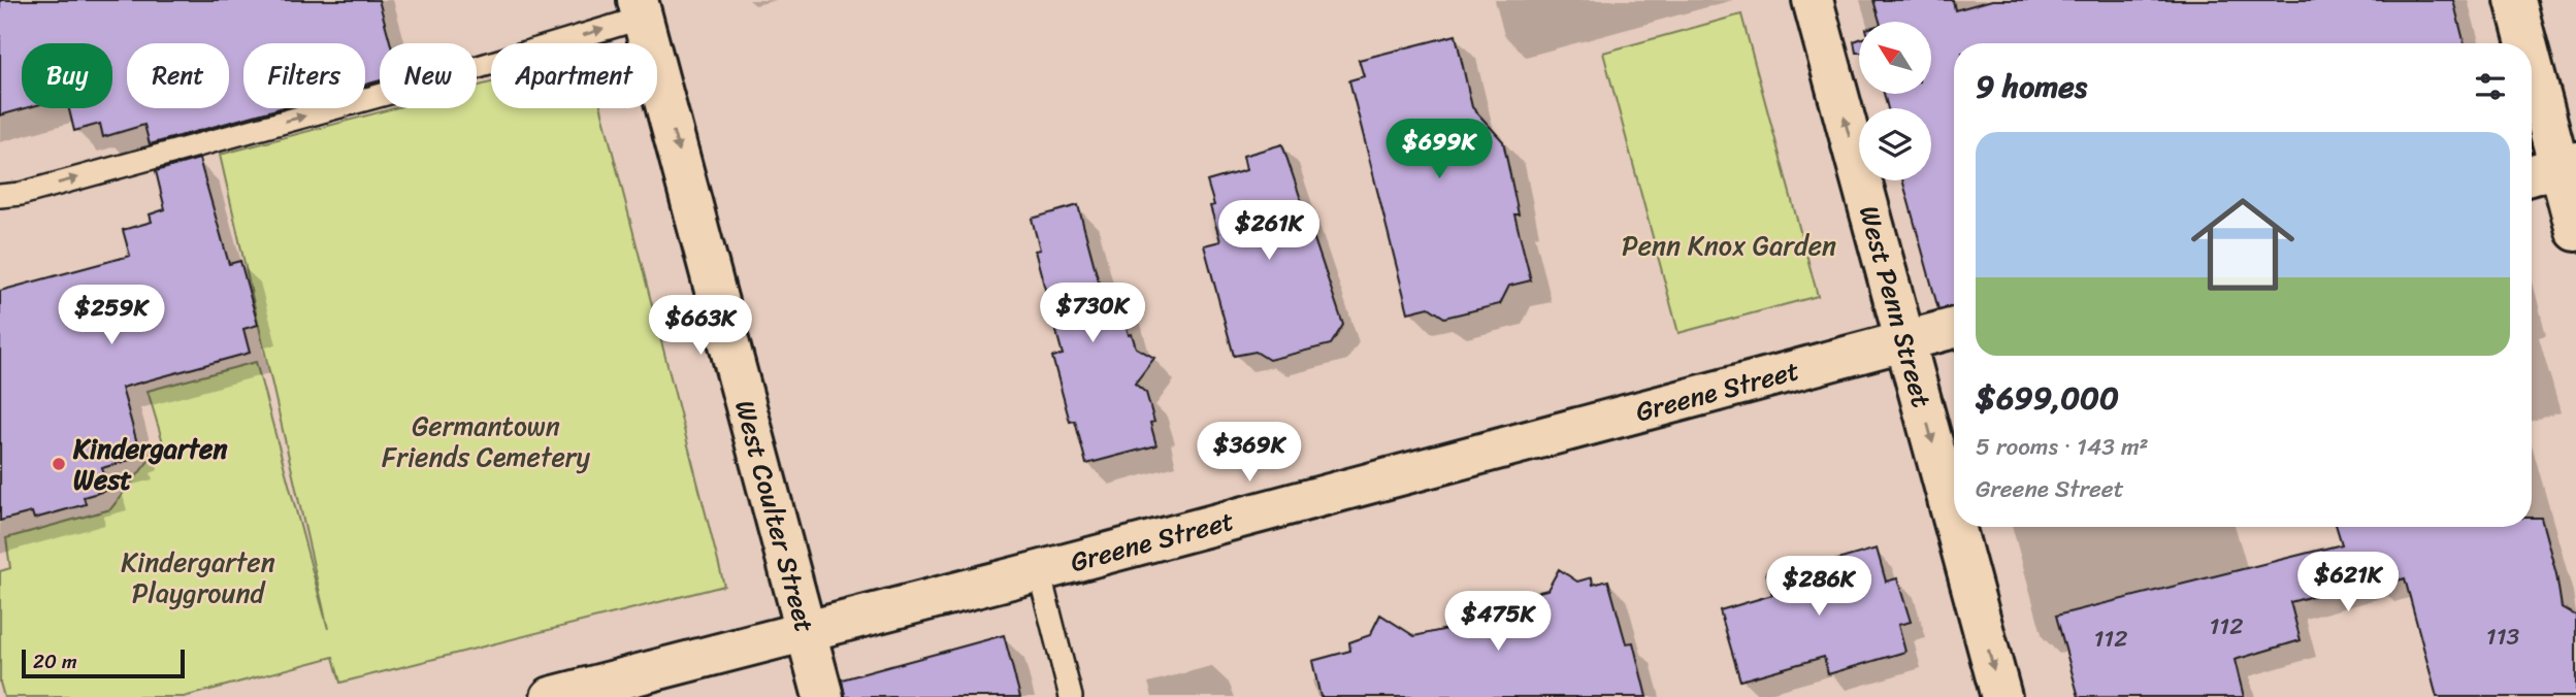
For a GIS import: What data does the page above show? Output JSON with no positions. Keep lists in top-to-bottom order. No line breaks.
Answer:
{"streets":{"street":["West Penn Street","Greene Street","West Coulter Street"]},"crossings":[["West Penn Street","Greene Street"],["Greene Street","West Coulter Street"]],"one_way":["West Coulter Street"],"parks":["Penn Knox Garden","Germantown Friends Cemetery","Kindergarten Playground"],"places":["Kindergarten West"],"house_numbers":["112","113","112"],"scale_bar":"20 m","north":"top left","page":{"chip":["Buy","Rent","Filters","New","Apartment"],"heading":"9 homes","price":["$699K","$261K","$730K","$259K","$663K","$369K","$621K","$286K","$475K"],"list":[{"name":"$699,000","note":"5 rooms · 143 m² · Greene Street"}],"scale":"20 m"}}
